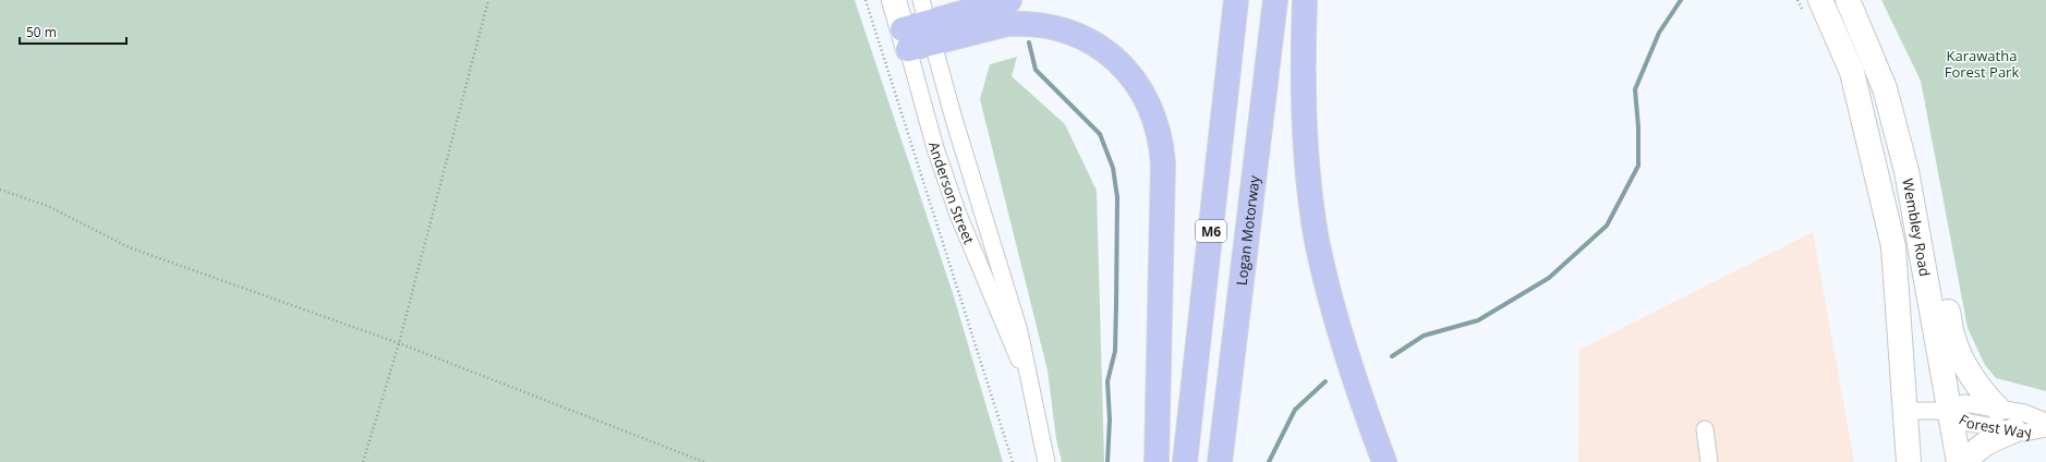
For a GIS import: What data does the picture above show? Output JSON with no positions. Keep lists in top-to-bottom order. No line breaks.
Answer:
{"streets":{"highway":["M6","Logan Motorway"],"main road":["Anderson Street","Wembley Road"],"street":["Forest Way"]},"crossings":[["Wembley Road","Forest Way"]],"parks":["Karawatha Forest Park"],"scale_bar":"50 m"}
